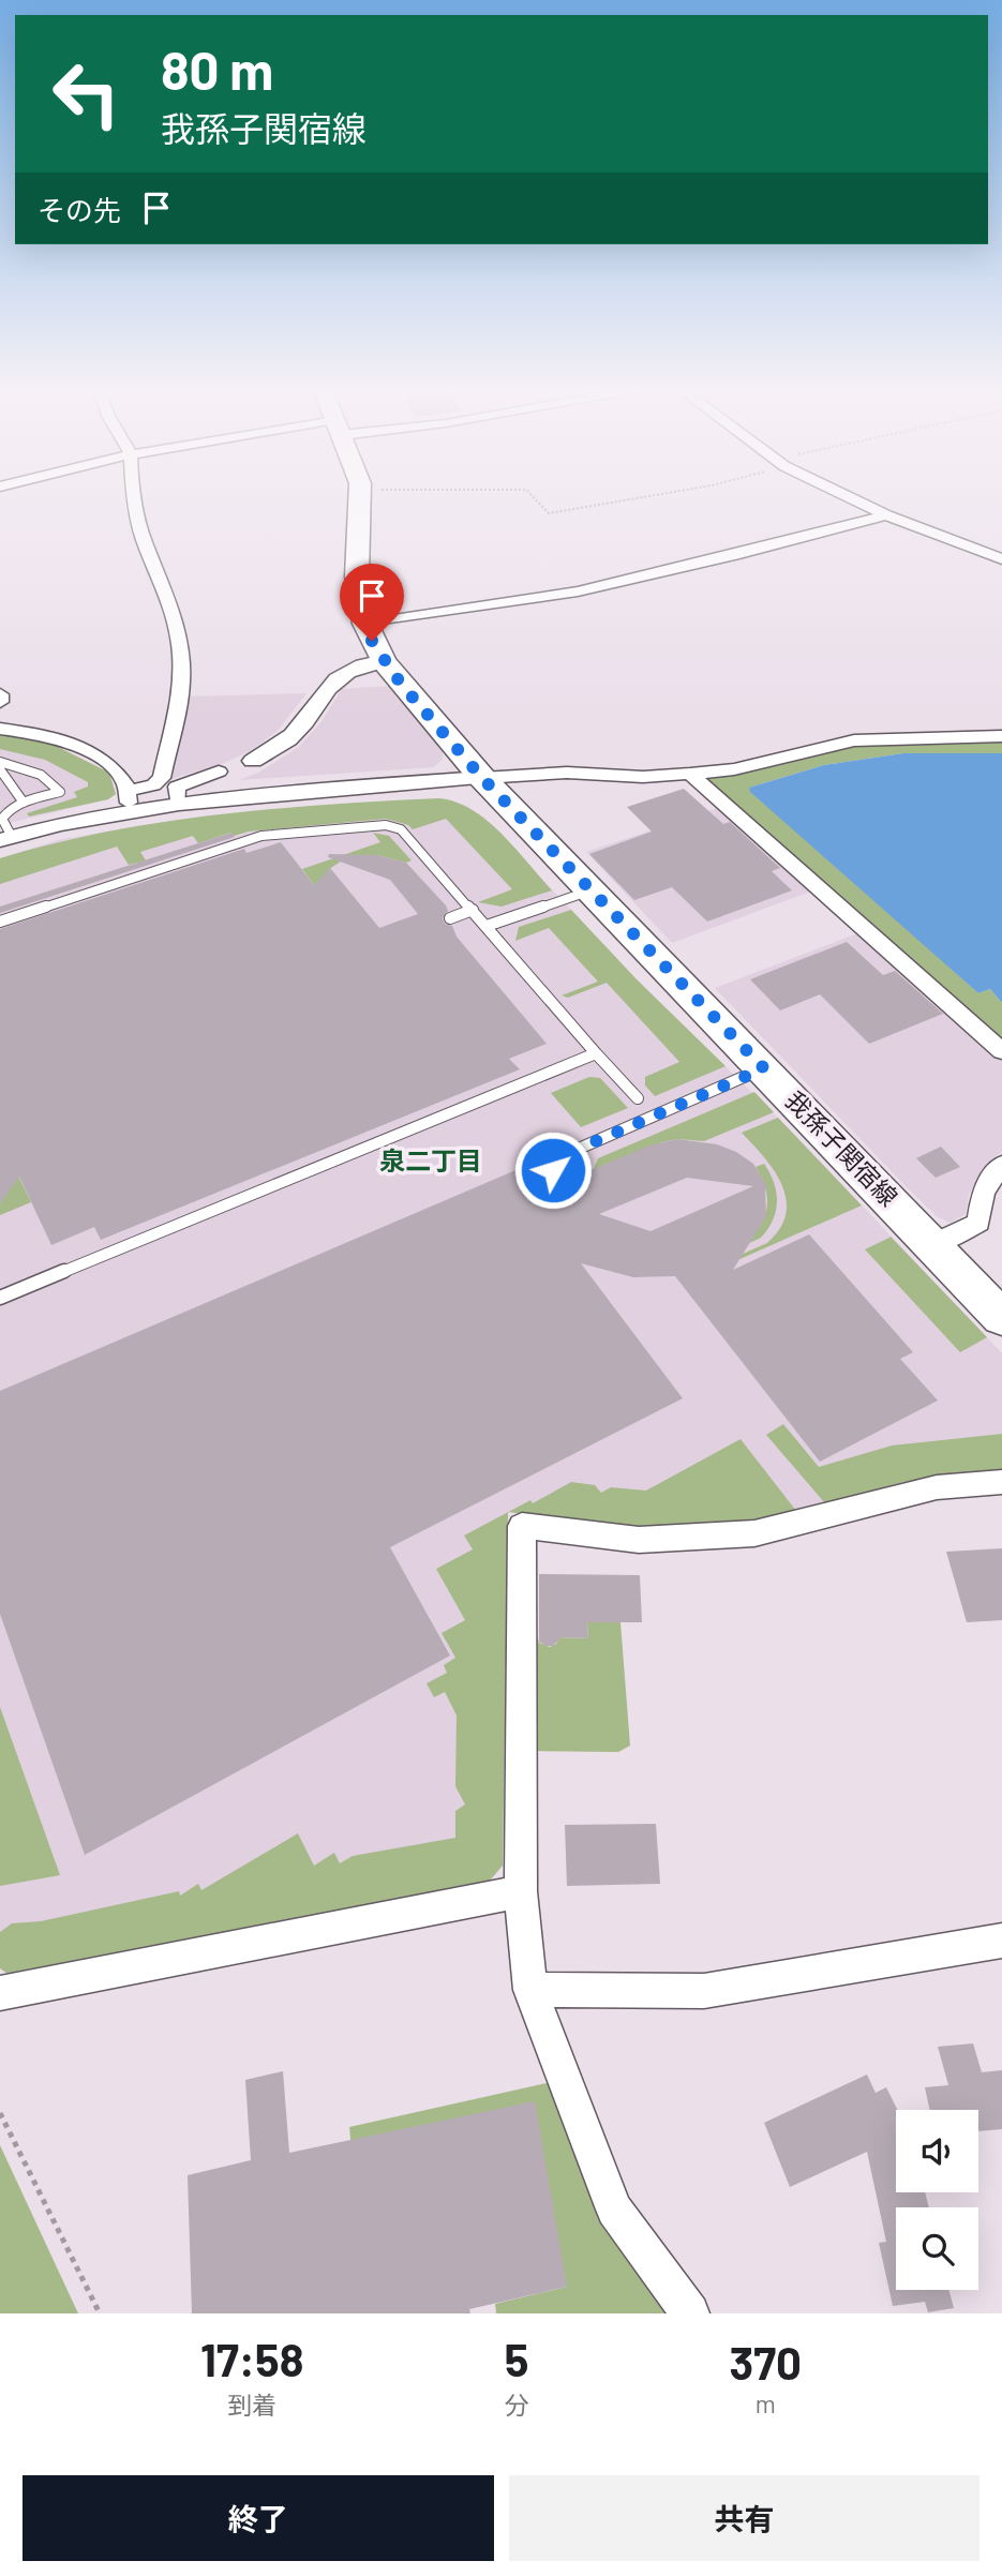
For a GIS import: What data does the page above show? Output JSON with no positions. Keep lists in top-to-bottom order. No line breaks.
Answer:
{"streets":{"main road":["我孫子関宿線"]},"districts":["泉二丁目"],"page":{"turn":["80 m","我孫子関宿線"],"then":"その先","eta":["17:58","到着","5","分","370","m"],"buttons":["終了","共有"]}}
